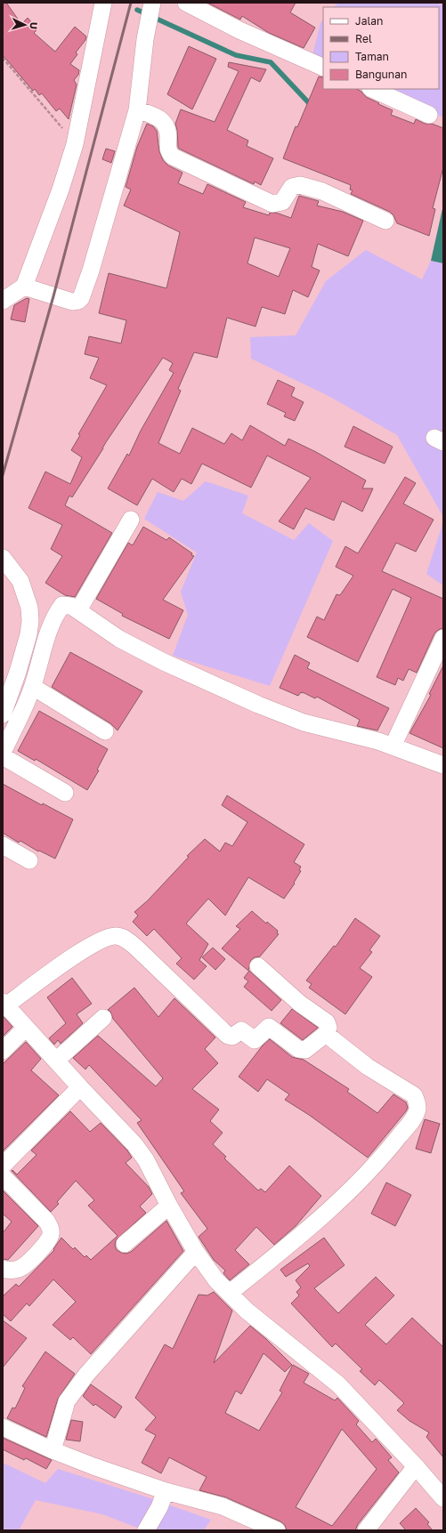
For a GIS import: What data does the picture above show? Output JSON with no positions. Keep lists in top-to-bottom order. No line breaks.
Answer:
{"legend":["Jalan","Rel","Taman","Bangunan"],"north":"right"}
